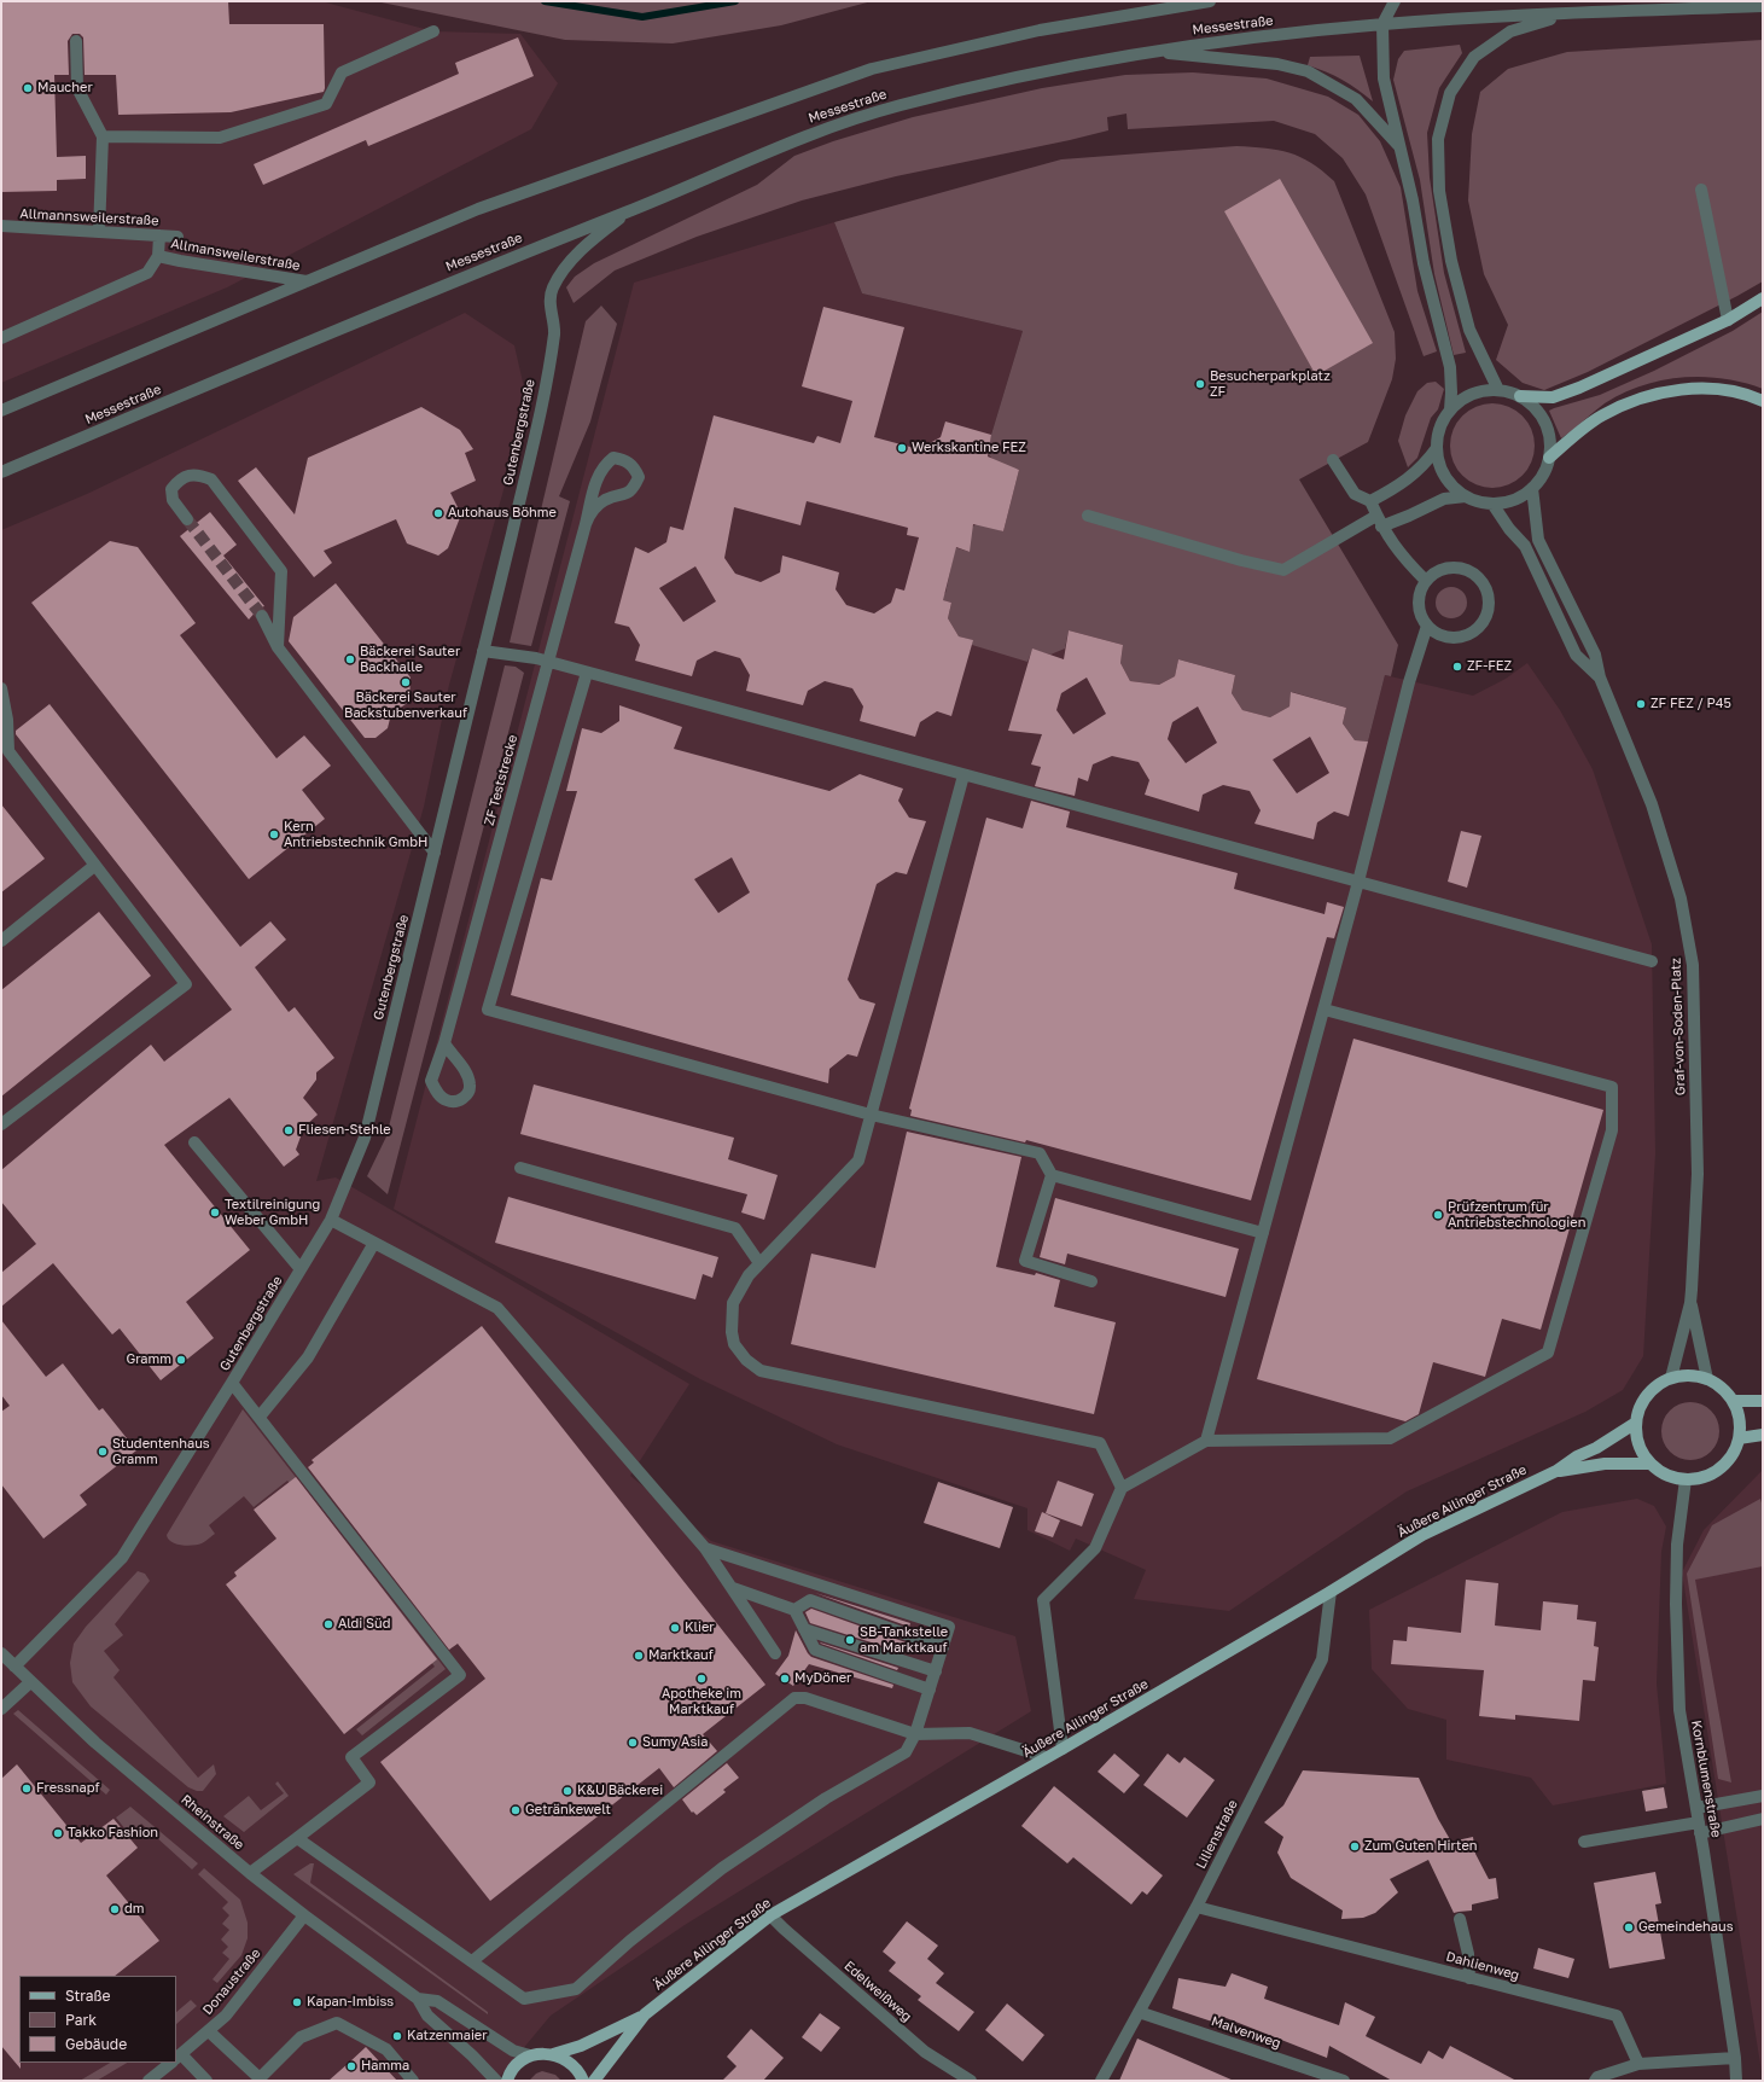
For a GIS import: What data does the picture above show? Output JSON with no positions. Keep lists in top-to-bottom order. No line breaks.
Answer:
{"streets":{"main road":["Äußere Ailinger Straße"],"street":["Messestraße","Allmannsweilerstraße","Allmansweilerstraße","Gutenbergstraße","ZF Teststrecke","Graf-von-Soden-Platz","Kornblumenstraße","Rheinstraße","Lilienstraße","Dahlienweg","Donaustraße","Edelweißweg","Malvenweg"]},"crossings":[["Messestraße","Allmansweilerstraße"],["Messestraße","Gutenbergstraße"],["Gutenbergstraße","Rheinstraße"],["Graf-von-Soden-Platz","Äußere Ailinger Straße"],["Graf-von-Soden-Platz","Kornblumenstraße"],["Äußere Ailinger Straße","Kornblumenstraße"],["Äußere Ailinger Straße","Rheinstraße"],["Äußere Ailinger Straße","Lilienstraße"],["Äußere Ailinger Straße","Edelweißweg"],["Rheinstraße","Donaustraße"],["Lilienstraße","Dahlienweg"],["Lilienstraße","Malvenweg"]],"places":["Maucher","Besucherparkplatz ZF","Werkskantine FEZ","Autohaus Böhme","Bäckerei Sauter Backhalle","ZF-FEZ","Bäckerei Sauter Backstubenverkauf","ZF FEZ / P45","Kern Antriebstechnik GmbH","Fliesen-Stehle","Textilreinigung Weber GmbH","Prüfzentrum für Antriebstechnologien","Gramm","Studentenhaus Gramm","Aldi Süd","Klier","SB-Tankstelle am Marktkauf","Marktkauf","Apotheke im Marktkauf","MyDöner","Sumy Asia","Fressnapf","K&U Bäckerei","Getränkewelt","Takko Fashion","Zum Guten Hirten","dm","Gemeindehaus","Kapan-Imbiss","Katzenmaier","Hamma"],"legend":["Straße","Park","Gebäude"]}
